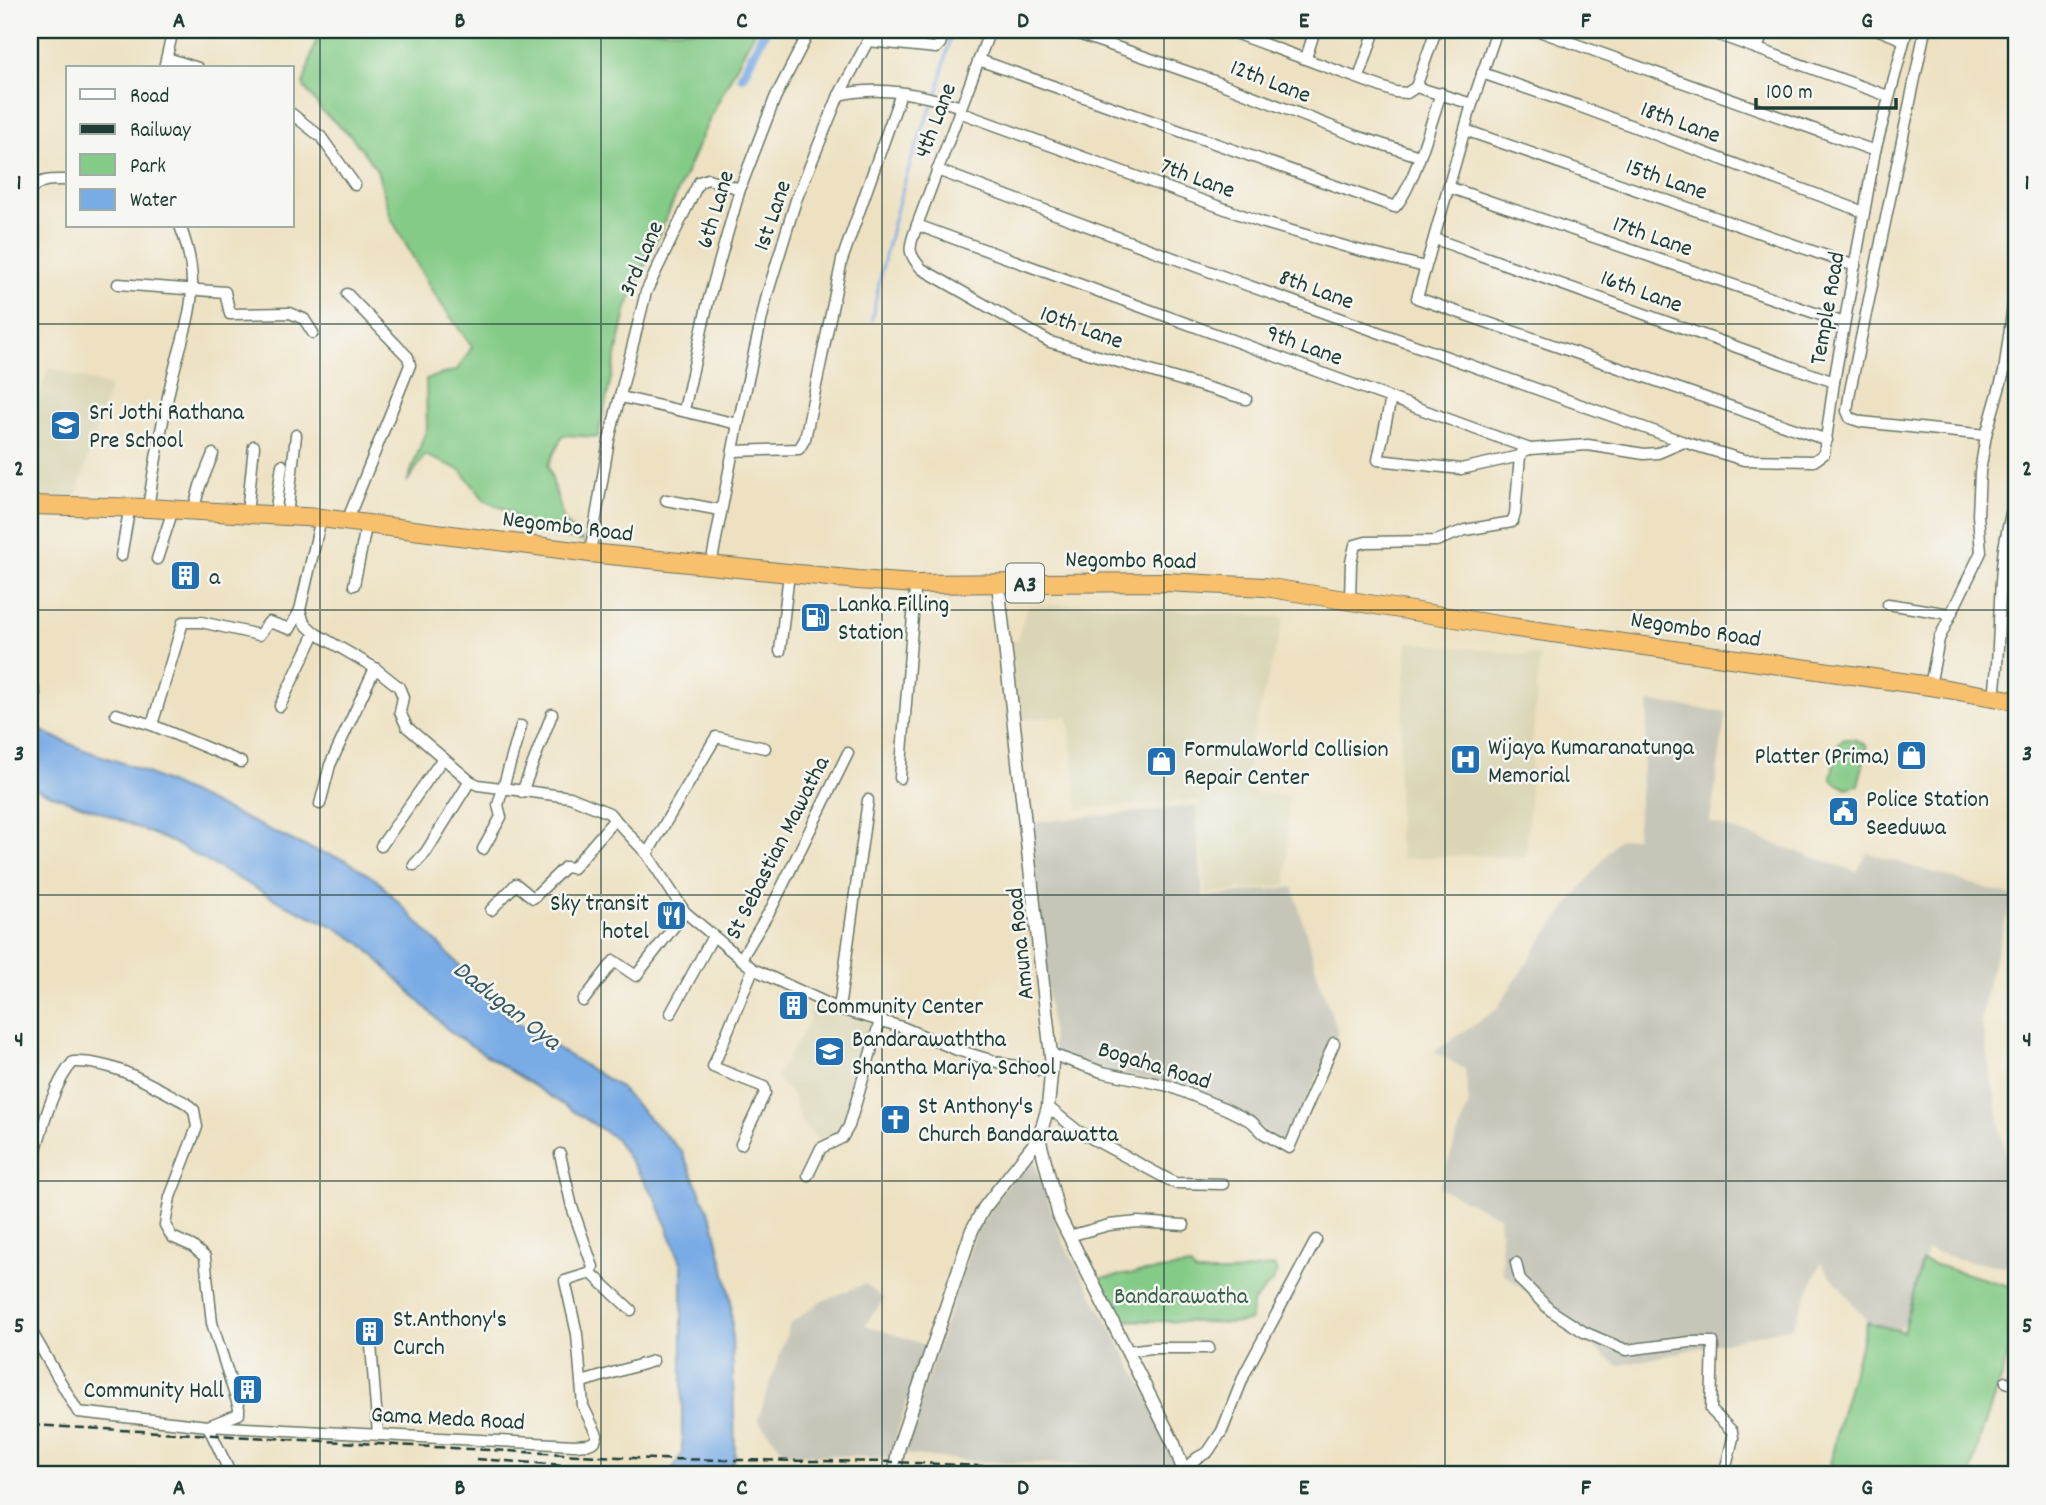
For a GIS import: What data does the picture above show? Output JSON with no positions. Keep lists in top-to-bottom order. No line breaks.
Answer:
{"streets":{"highway":["Negombo Road","A3"],"street":["12th Lane","4th Lane","18th Lane","7th Lane","15th Lane","6th Lane","1st Lane","17th Lane","3rd Lane","8th Lane","16th Lane","Temple Road","10th Lane","9th Lane","St Sebastian Mawatha","Amuna Road","Bogaha Road","Gama Meda Road"]},"crossings":[["4th Lane","7th Lane"],["4th Lane","8th Lane"],["4th Lane","10th Lane"],["4th Lane","9th Lane"],["18th Lane","Temple Road"],["7th Lane","1st Lane"],["15th Lane","Temple Road"],["6th Lane","3rd Lane"],["1st Lane","Negombo Road"],["17th Lane","Temple Road"],["8th Lane","9th Lane"],["16th Lane","Temple Road"],["10th Lane","9th Lane"],["Negombo Road","Amuna Road"],["Amuna Road","Bogaha Road"]],"water":["Dadugan Oya"],"parks":["Bandarawatha"],"places":{"school or university":["Sri Jothi Rathana Pre School","Bandarawaththa Shantha Mariya School"],"building":["a","Community Center","St.Anthony's Curch","Community Hall"],"fuel station":["Lanka Filling Station"],"shop":["Platter (Prima)","FormulaWorld Collision Repair Center"],"hospital":["Wijaya Kumaranatunga Memorial"],"public building":["Police Station Seeduwa"],"restaurant":["Sky transit hotel"],"church":["St Anthony's Church Bandarawatta"]},"legend":["Road","Railway","Park","Water"],"scale_bar":"100 m","grid":{"columns":["A","B","C","D","E","F","G"],"rows":["1","2","3","4","5"]}}
